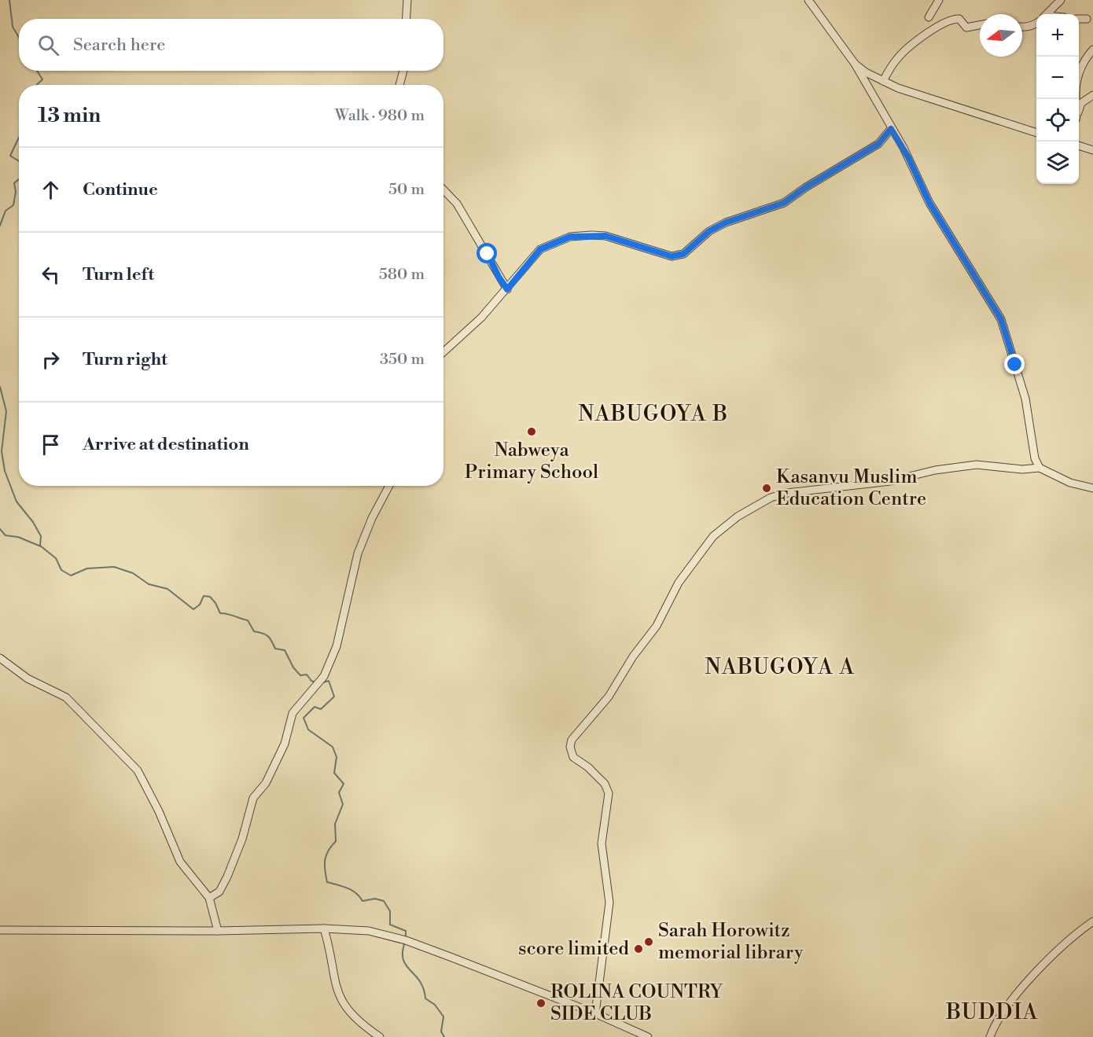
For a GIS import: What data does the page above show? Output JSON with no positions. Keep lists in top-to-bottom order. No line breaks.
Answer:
{"districts":["NABUGOYA B","NABUGOYA A","BUDDIA"],"places":["Nabweya Primary School","Kasanvu Muslim Education Centre","Sarah Horowitz memorial library","score limited","ROLINA COUNTRY SIDE CLUB"],"north":"left","page":{"map_buttons":["+","−"],"search":"Search here","heading":["13 min","Walk · 980 m"],"list":[["Continue","50 m"],["Turn left","580 m"],["Turn right","350 m"],"Arrive at destination"]}}
